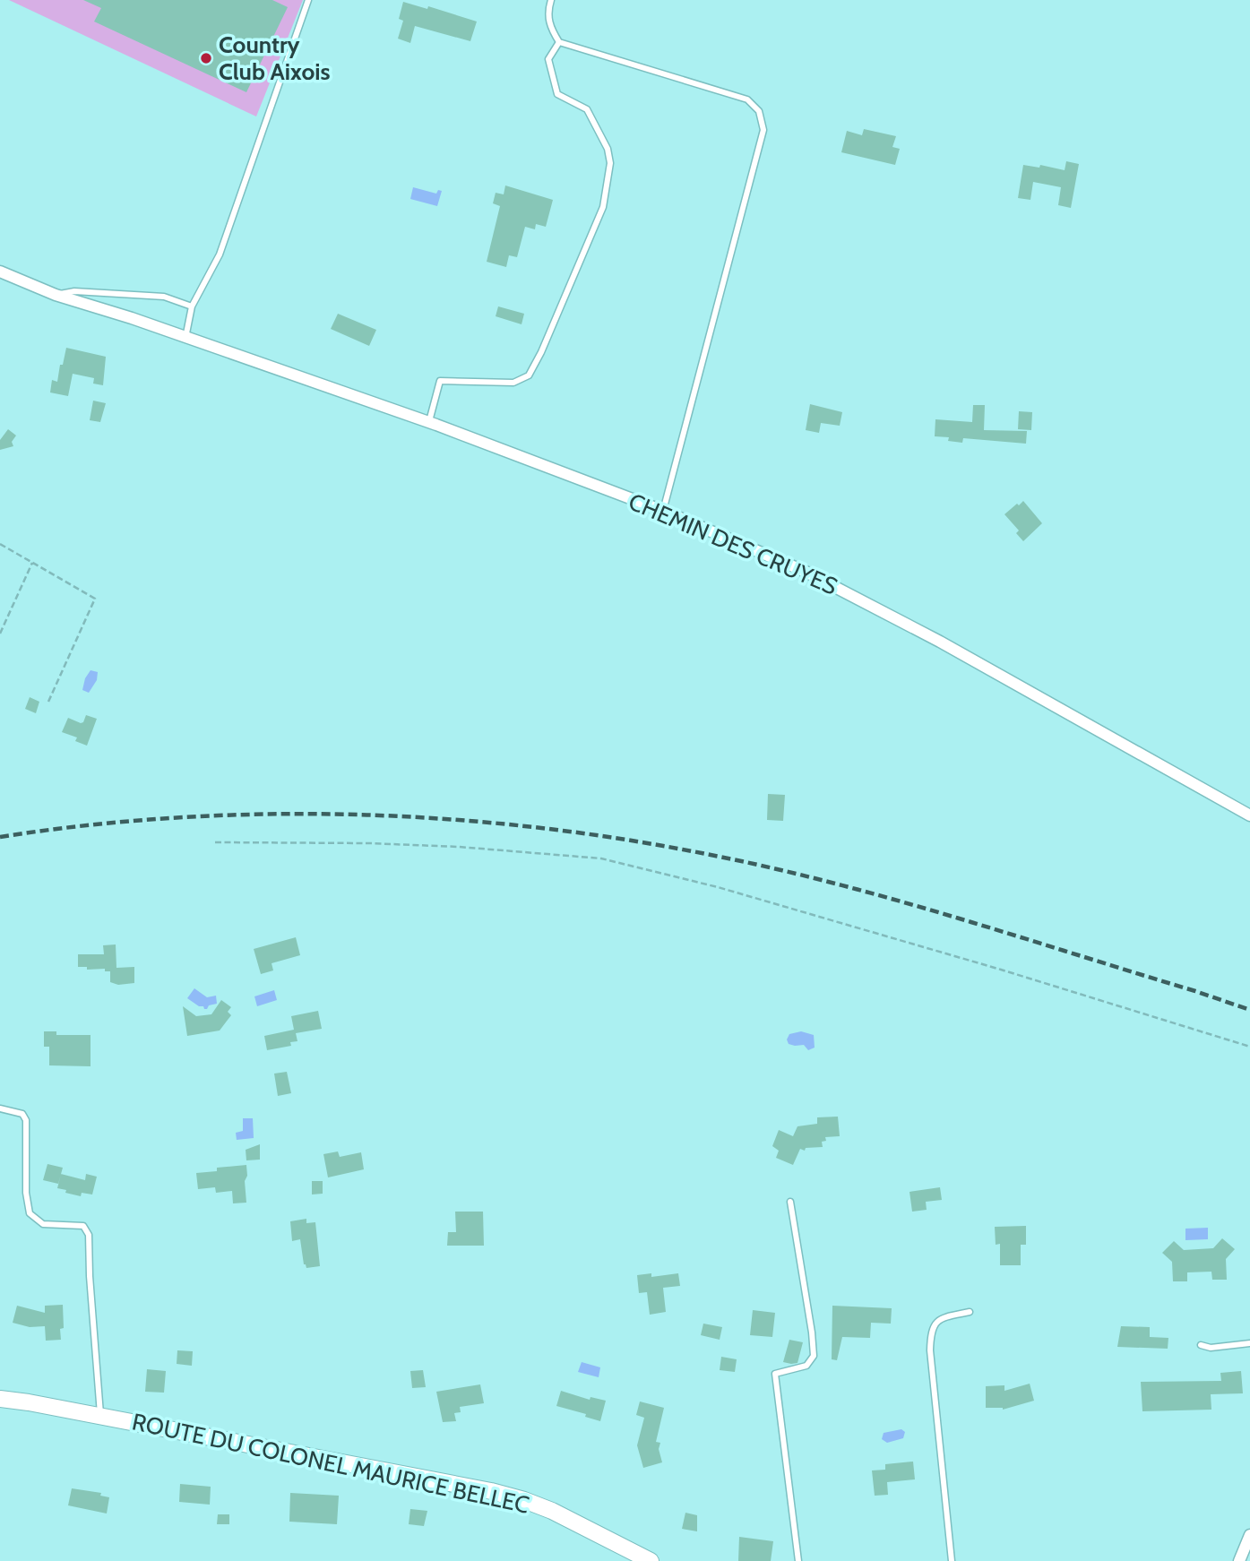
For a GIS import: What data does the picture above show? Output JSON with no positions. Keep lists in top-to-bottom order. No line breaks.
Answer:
{"streets":{"main road":["ROUTE DU COLONEL MAURICE BELLEC"],"street":["CHEMIN DES CRUYES"]},"places":["Country Club Aixois"]}
